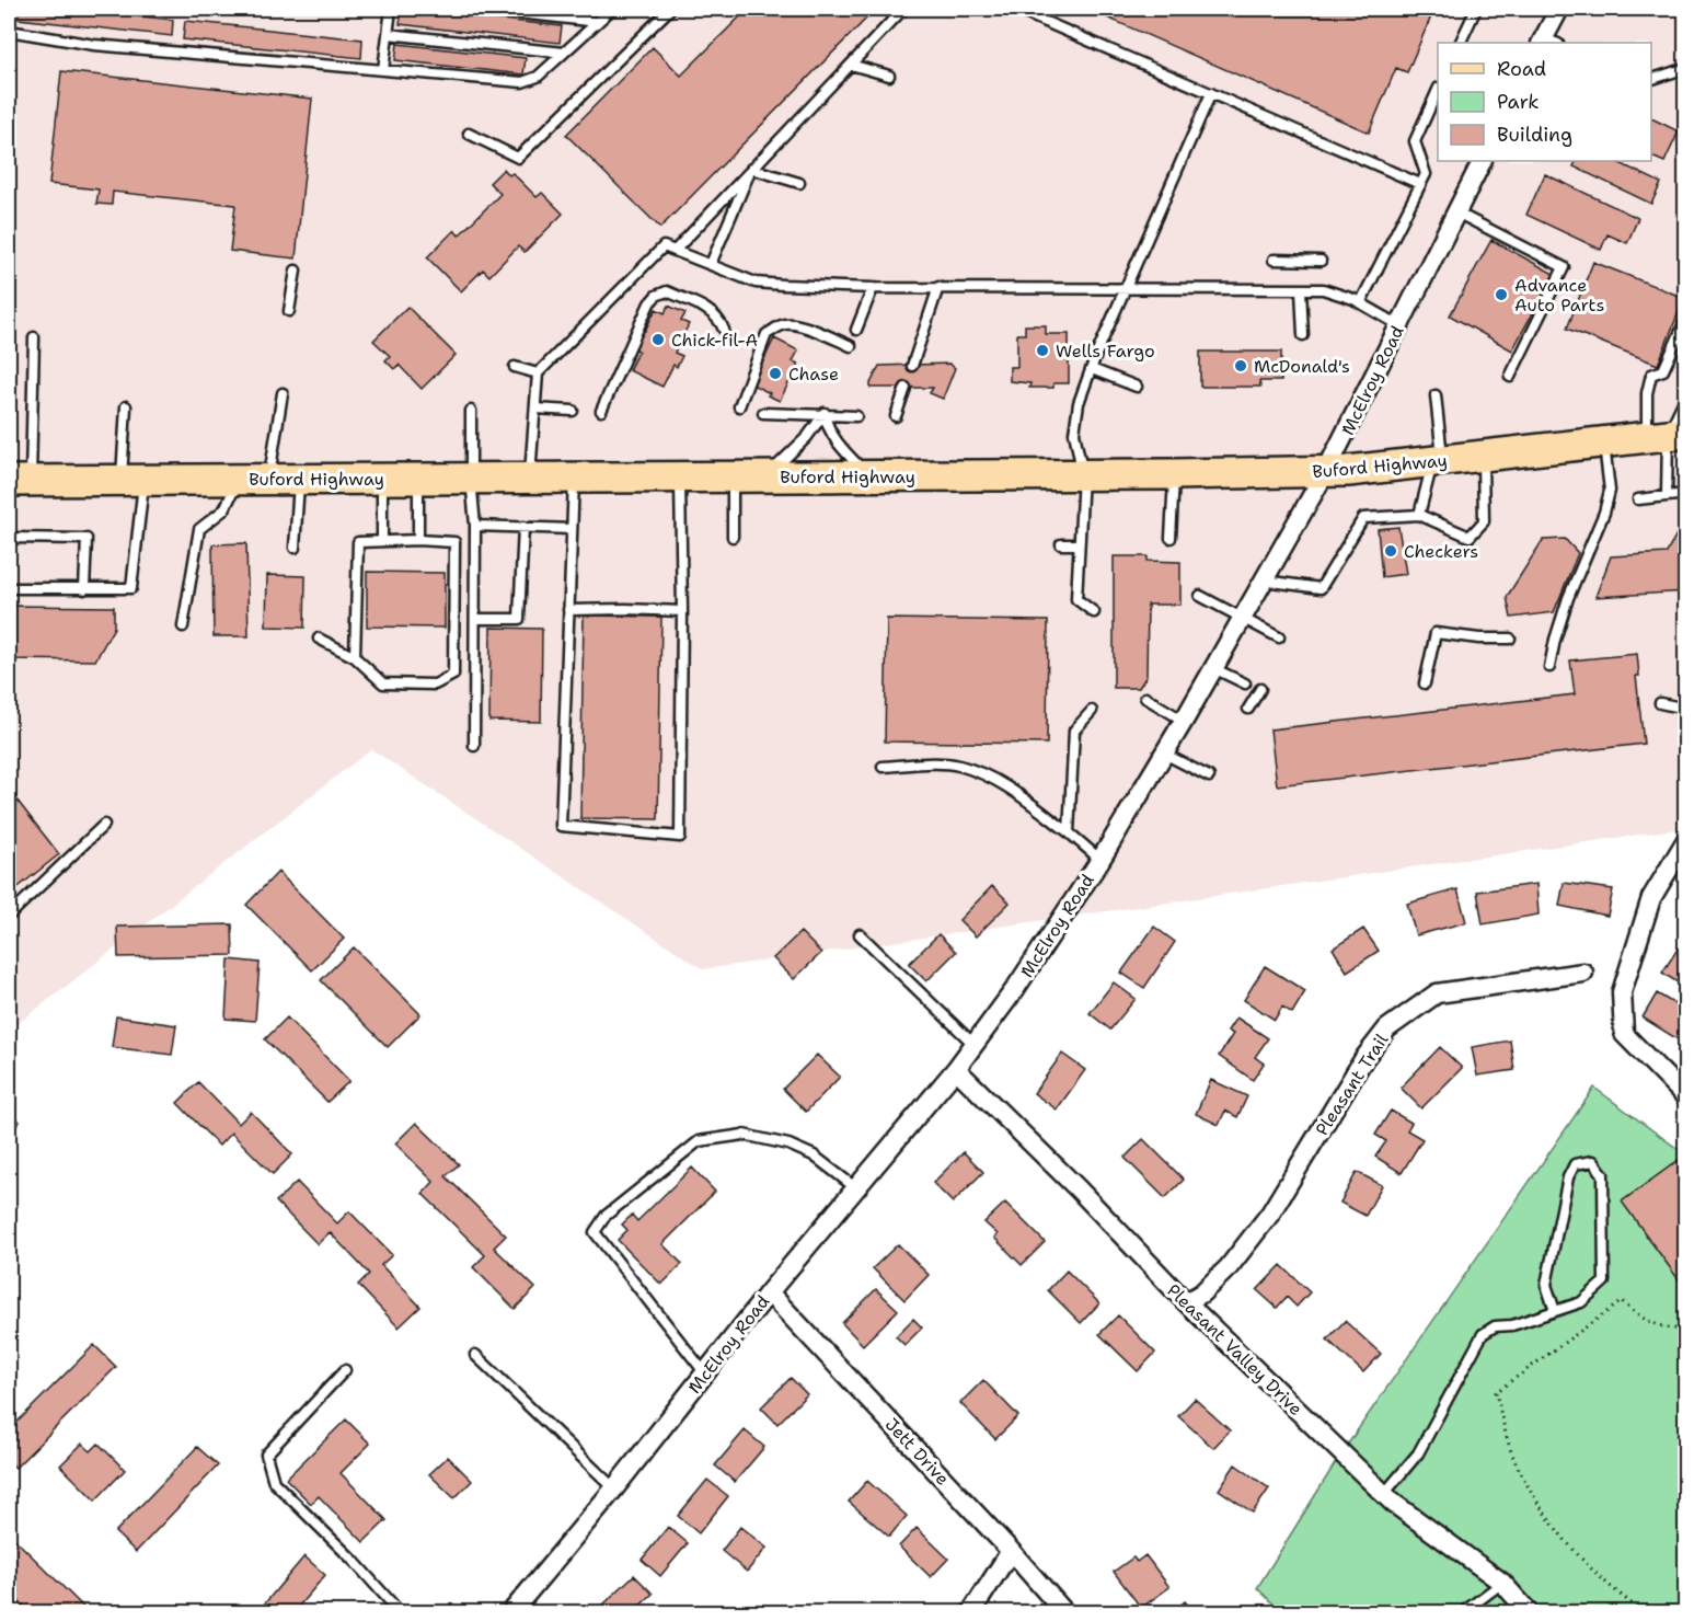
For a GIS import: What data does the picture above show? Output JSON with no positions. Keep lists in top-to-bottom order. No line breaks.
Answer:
{"streets":{"main road":["Buford Highway"],"street":["McElroy Road","Pleasant Trail","Pleasant Valley Drive","Jett Drive"]},"crossings":[["McElroy Road","Buford Highway"],["McElroy Road","Pleasant Valley Drive"],["McElroy Road","Jett Drive"],["Pleasant Trail","Pleasant Valley Drive"]],"places":["Advance Auto Parts","Chick-fil-A","Wells Fargo","McDonald's","Chase","Checkers"],"legend":["Road","Park","Building"]}
